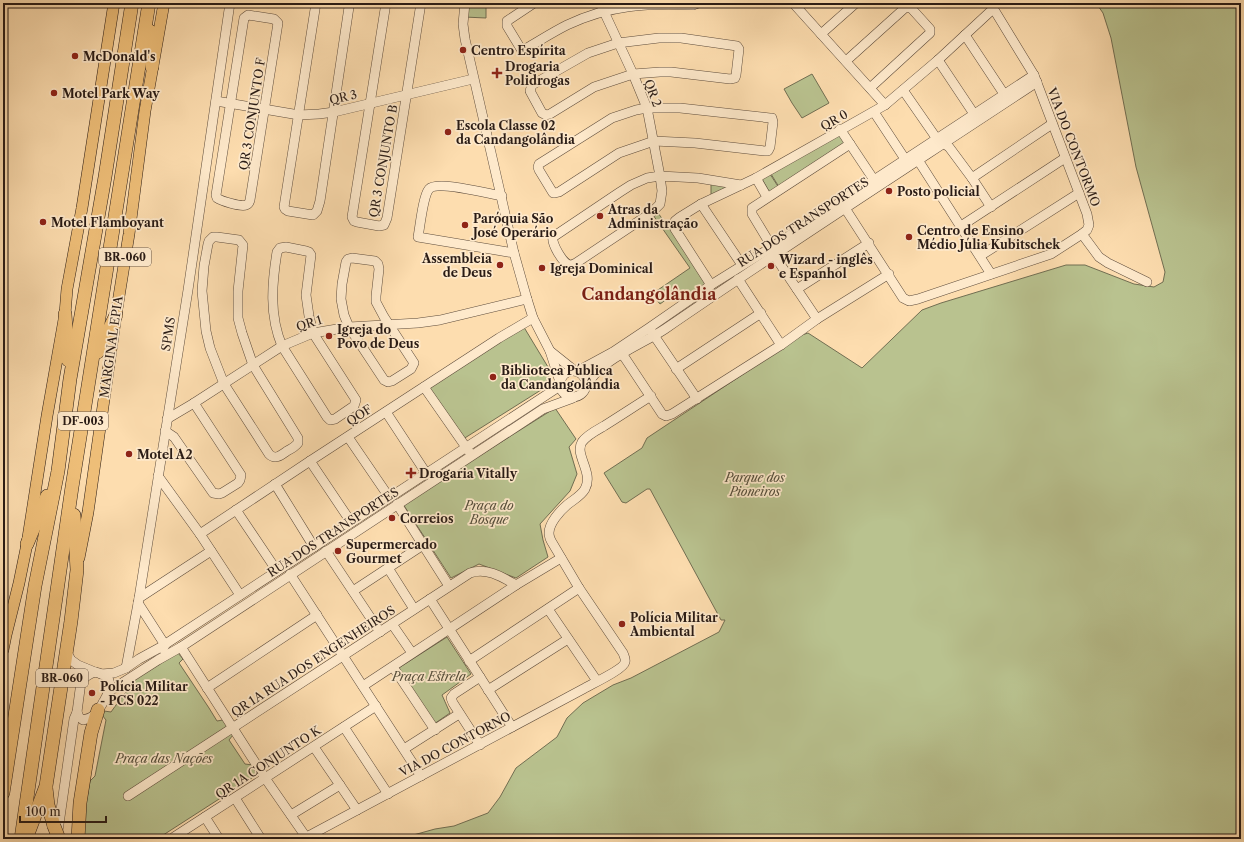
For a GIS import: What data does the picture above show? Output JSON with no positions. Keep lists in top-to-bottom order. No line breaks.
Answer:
{"streets":{"highway":["BR-060","MARGINAL EPIA","DF-003"],"street":["QR 2","QR 3","QR 3 CONJUNTO F","QR 0","VIA DO CONTORMO","QR 3 CONJUNTO B","RUA DOS TRANSPORTES","QR 1","SPMS","QOF","QR 1A RUA DOS ENGENHEIROS","VIA DO CONTORNO","QR 1A CONJUNTO K"]},"crossings":[["QR 3","QR 3 CONJUNTO F"],["QR 3","QR 3 CONJUNTO B"],["QR 3","SPMS"],["QR 0","VIA DO CONTORMO"],["QR 0","RUA DOS TRANSPORTES"],["VIA DO CONTORMO","RUA DOS TRANSPORTES"],["RUA DOS TRANSPORTES","SPMS"],["BR-060","MARGINAL EPIA"],["QR 1","SPMS"]],"districts":["Candangolândia"],"parks":["Parque dos Pioneiros","Praça do Bosque","Praça Estrela","Praça das Nações"],"places":{"other":["Centro Espírita","McDonald's","Motel Park Way","Escola Classe 02 da Candangolândia","Posto policial","Atras da Administração","Motel Flamboyant","Paróquia São José Operário","Centro de Ensino Médio Júlia Kubitschek","Assembleia de Deus","Wizard - inglês e Espanhol","Igreja Dominical","Igreja do Povo de Deus","Biblioteca Pública da Candangolândia","Motel A2","Correios","Supermercado Gourmet","Polícia Militar Ambiental","Polícia Militar - PCS 022"],"health":["Drogaria Polidrogas","Drogaria Vitally"]},"scale_bar":"100 m"}
